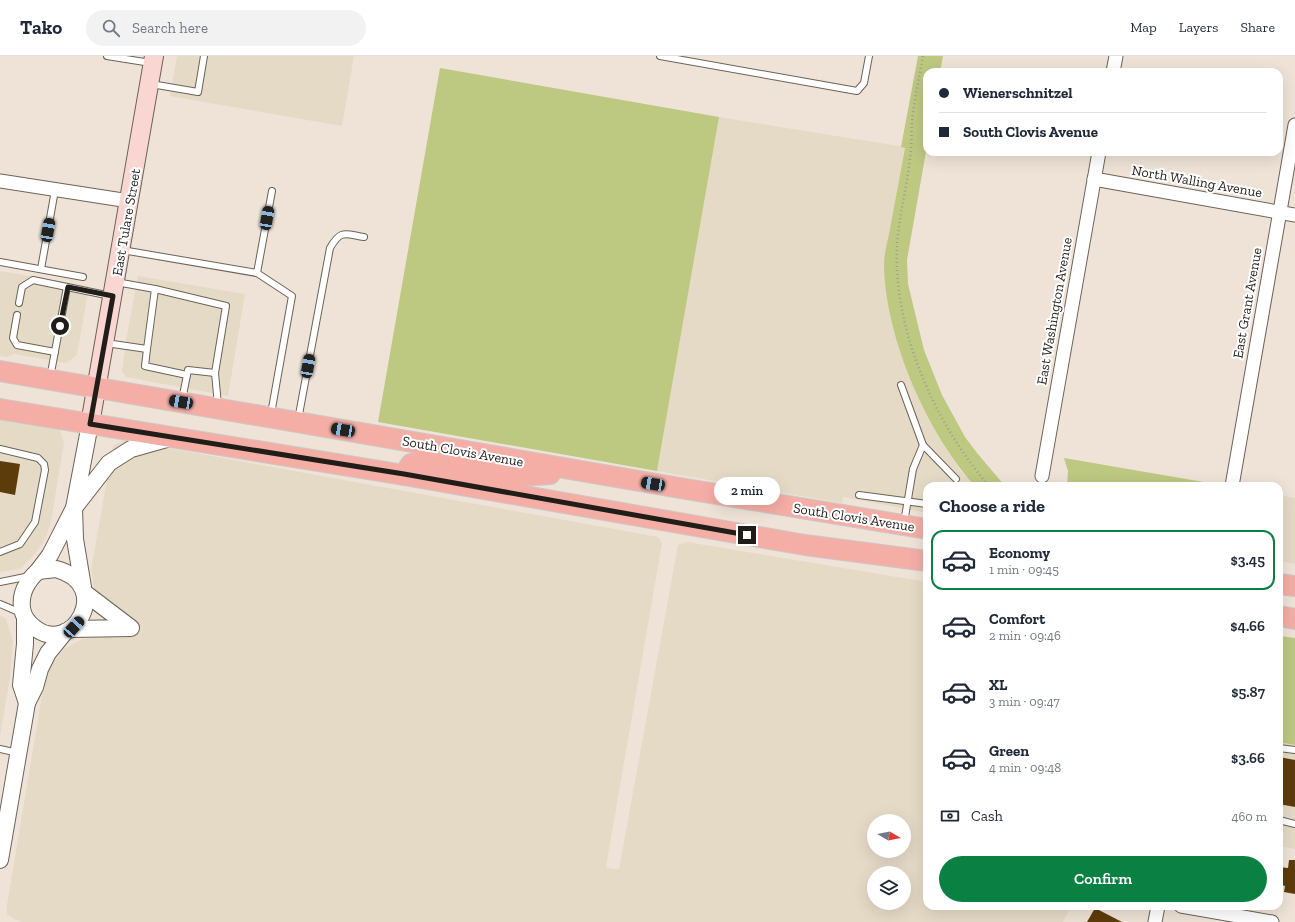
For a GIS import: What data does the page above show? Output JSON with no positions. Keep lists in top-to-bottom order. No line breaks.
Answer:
{"streets":{"main road":["East Tulare Street","South Clovis Avenue"],"street":["North Walling Avenue","East Grant Avenue","East Washington Avenue"]},"crossings":[["North Walling Avenue","East Grant Avenue"],["North Walling Avenue","East Washington Avenue"],["East Tulare Street","South Clovis Avenue"]],"north":"right","page":{"header":"Tako","search":"Search here","nav":["Map","Layers","Share"],"banner":["Wienerschnitzel","South Clovis Avenue"],"bubble":"2 min","heading":"Choose a ride","list":[{"name":"Economy","note":"1 min · 09:45","value":"$3.45"},{"name":"Comfort","note":"2 min · 09:46","value":"$4.66"},{"name":"XL","note":"3 min · 09:47","value":"$5.87"},{"name":"Green","note":"4 min · 09:48","value":"$3.66"}],"pay":["Cash","460 m"],"buttons":"Confirm"}}
